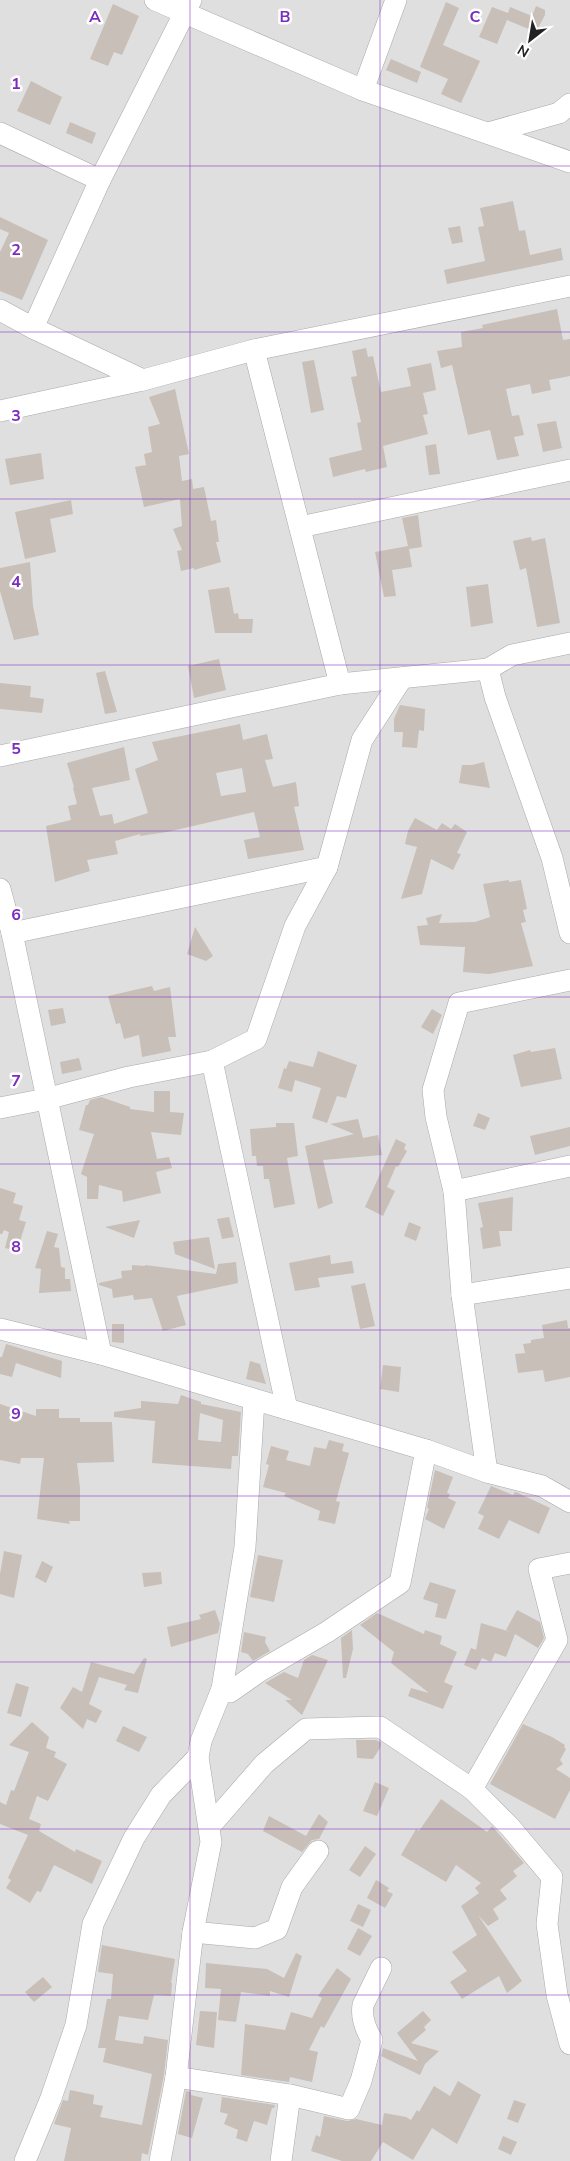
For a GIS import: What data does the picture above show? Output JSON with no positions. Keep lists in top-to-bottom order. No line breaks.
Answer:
{"north":"bottom left","grid":{"columns":["A","B","C"],"rows":["1","2","3","4","5","6","7","8","9"]}}
